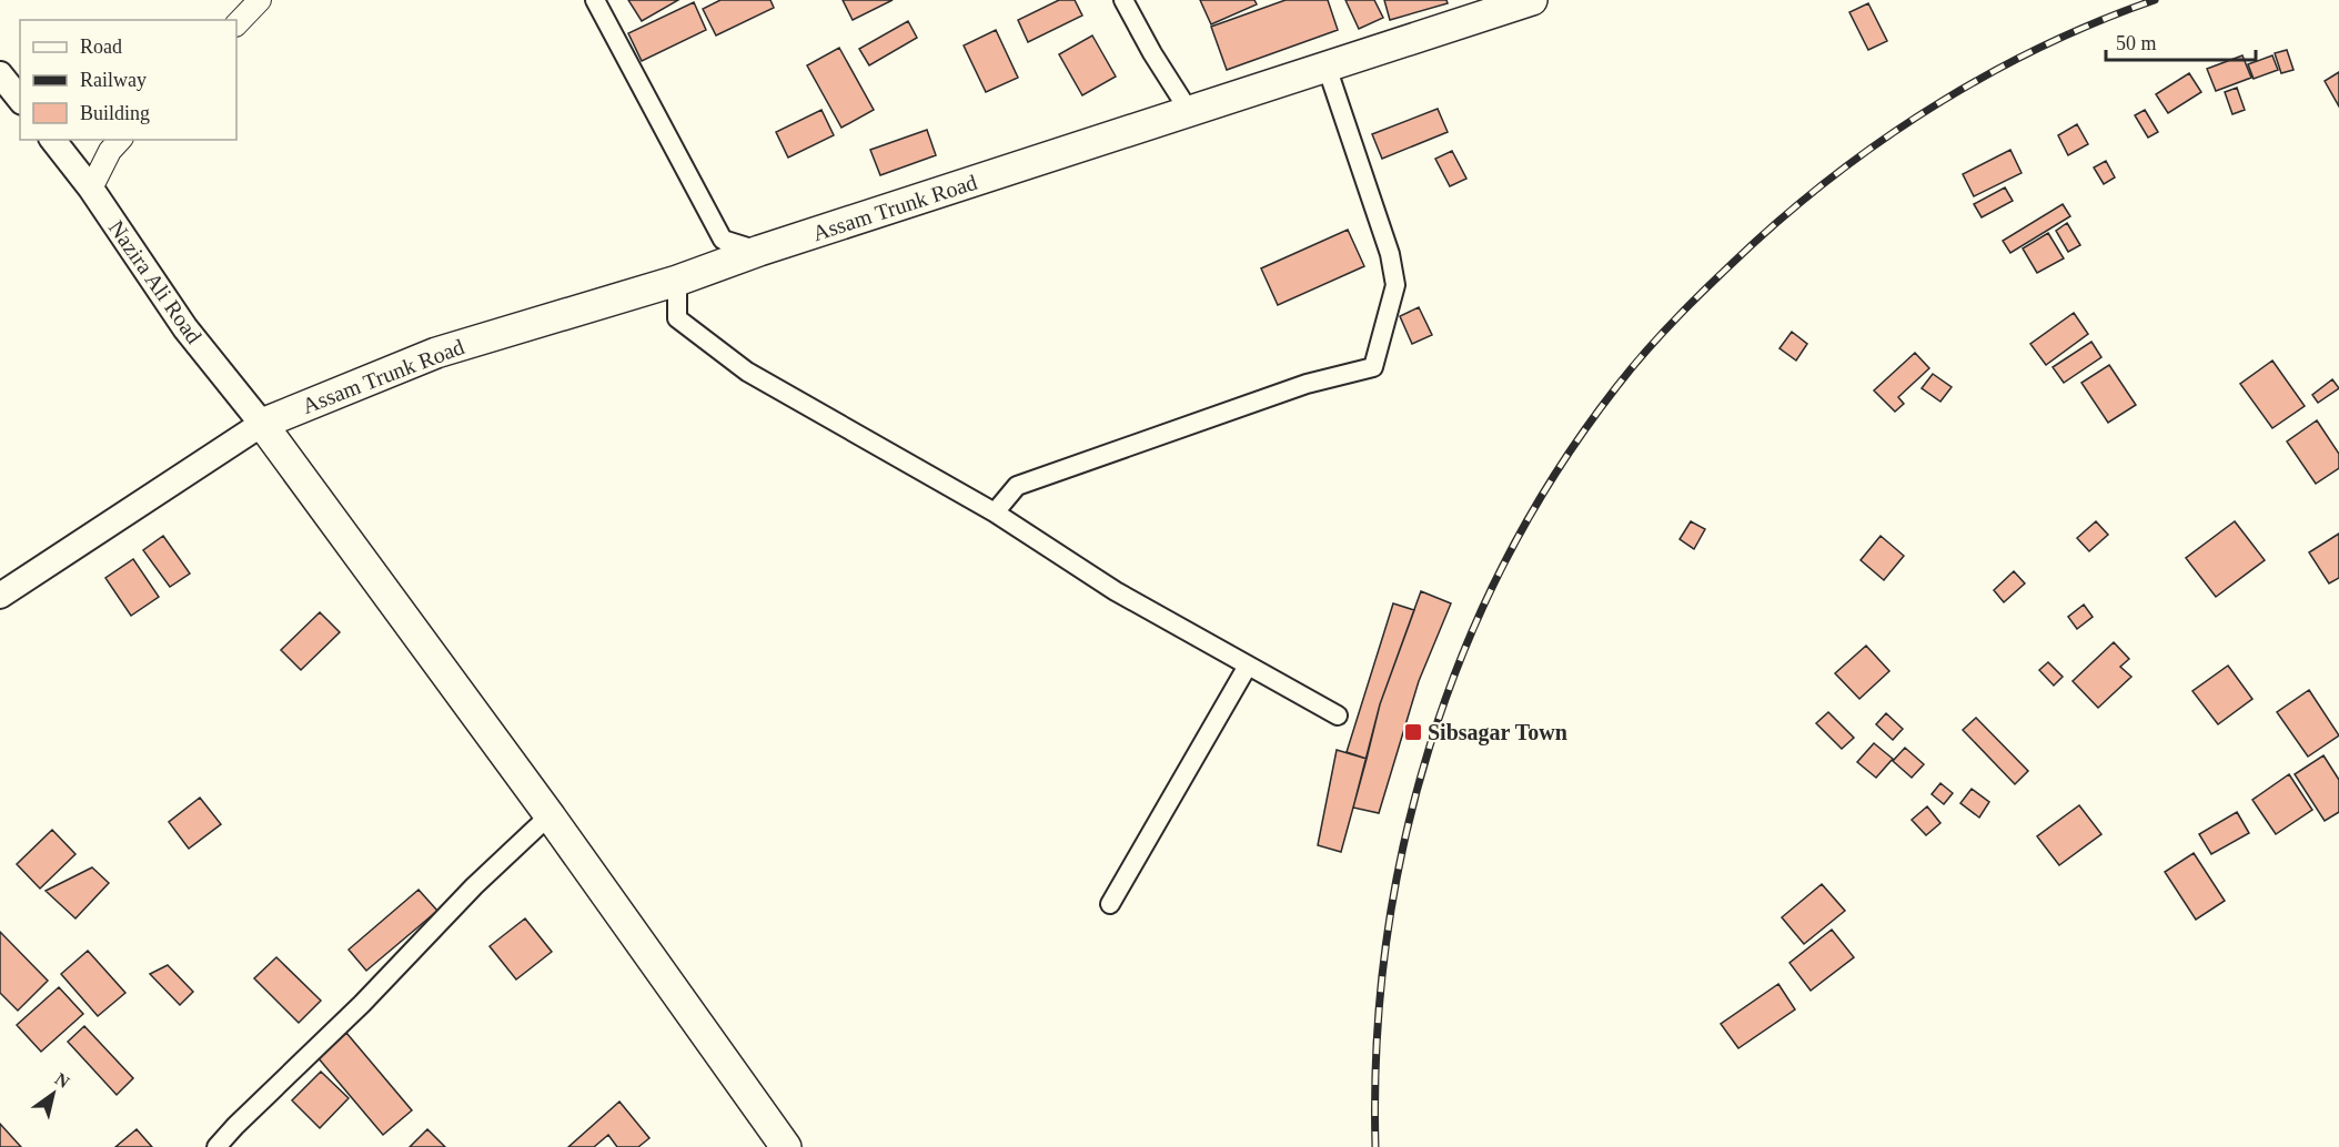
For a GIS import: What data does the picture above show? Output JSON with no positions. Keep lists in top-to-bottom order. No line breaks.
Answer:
{"streets":{"highway":["Assam Trunk Road"],"main road":["Nazira Ali Road"]},"crossings":[["Assam Trunk Road","Nazira Ali Road"]],"places":{"transit":["Sibsagar Town"]},"legend":["Road","Railway","Building"],"scale_bar":"50 m","north":"top right"}
